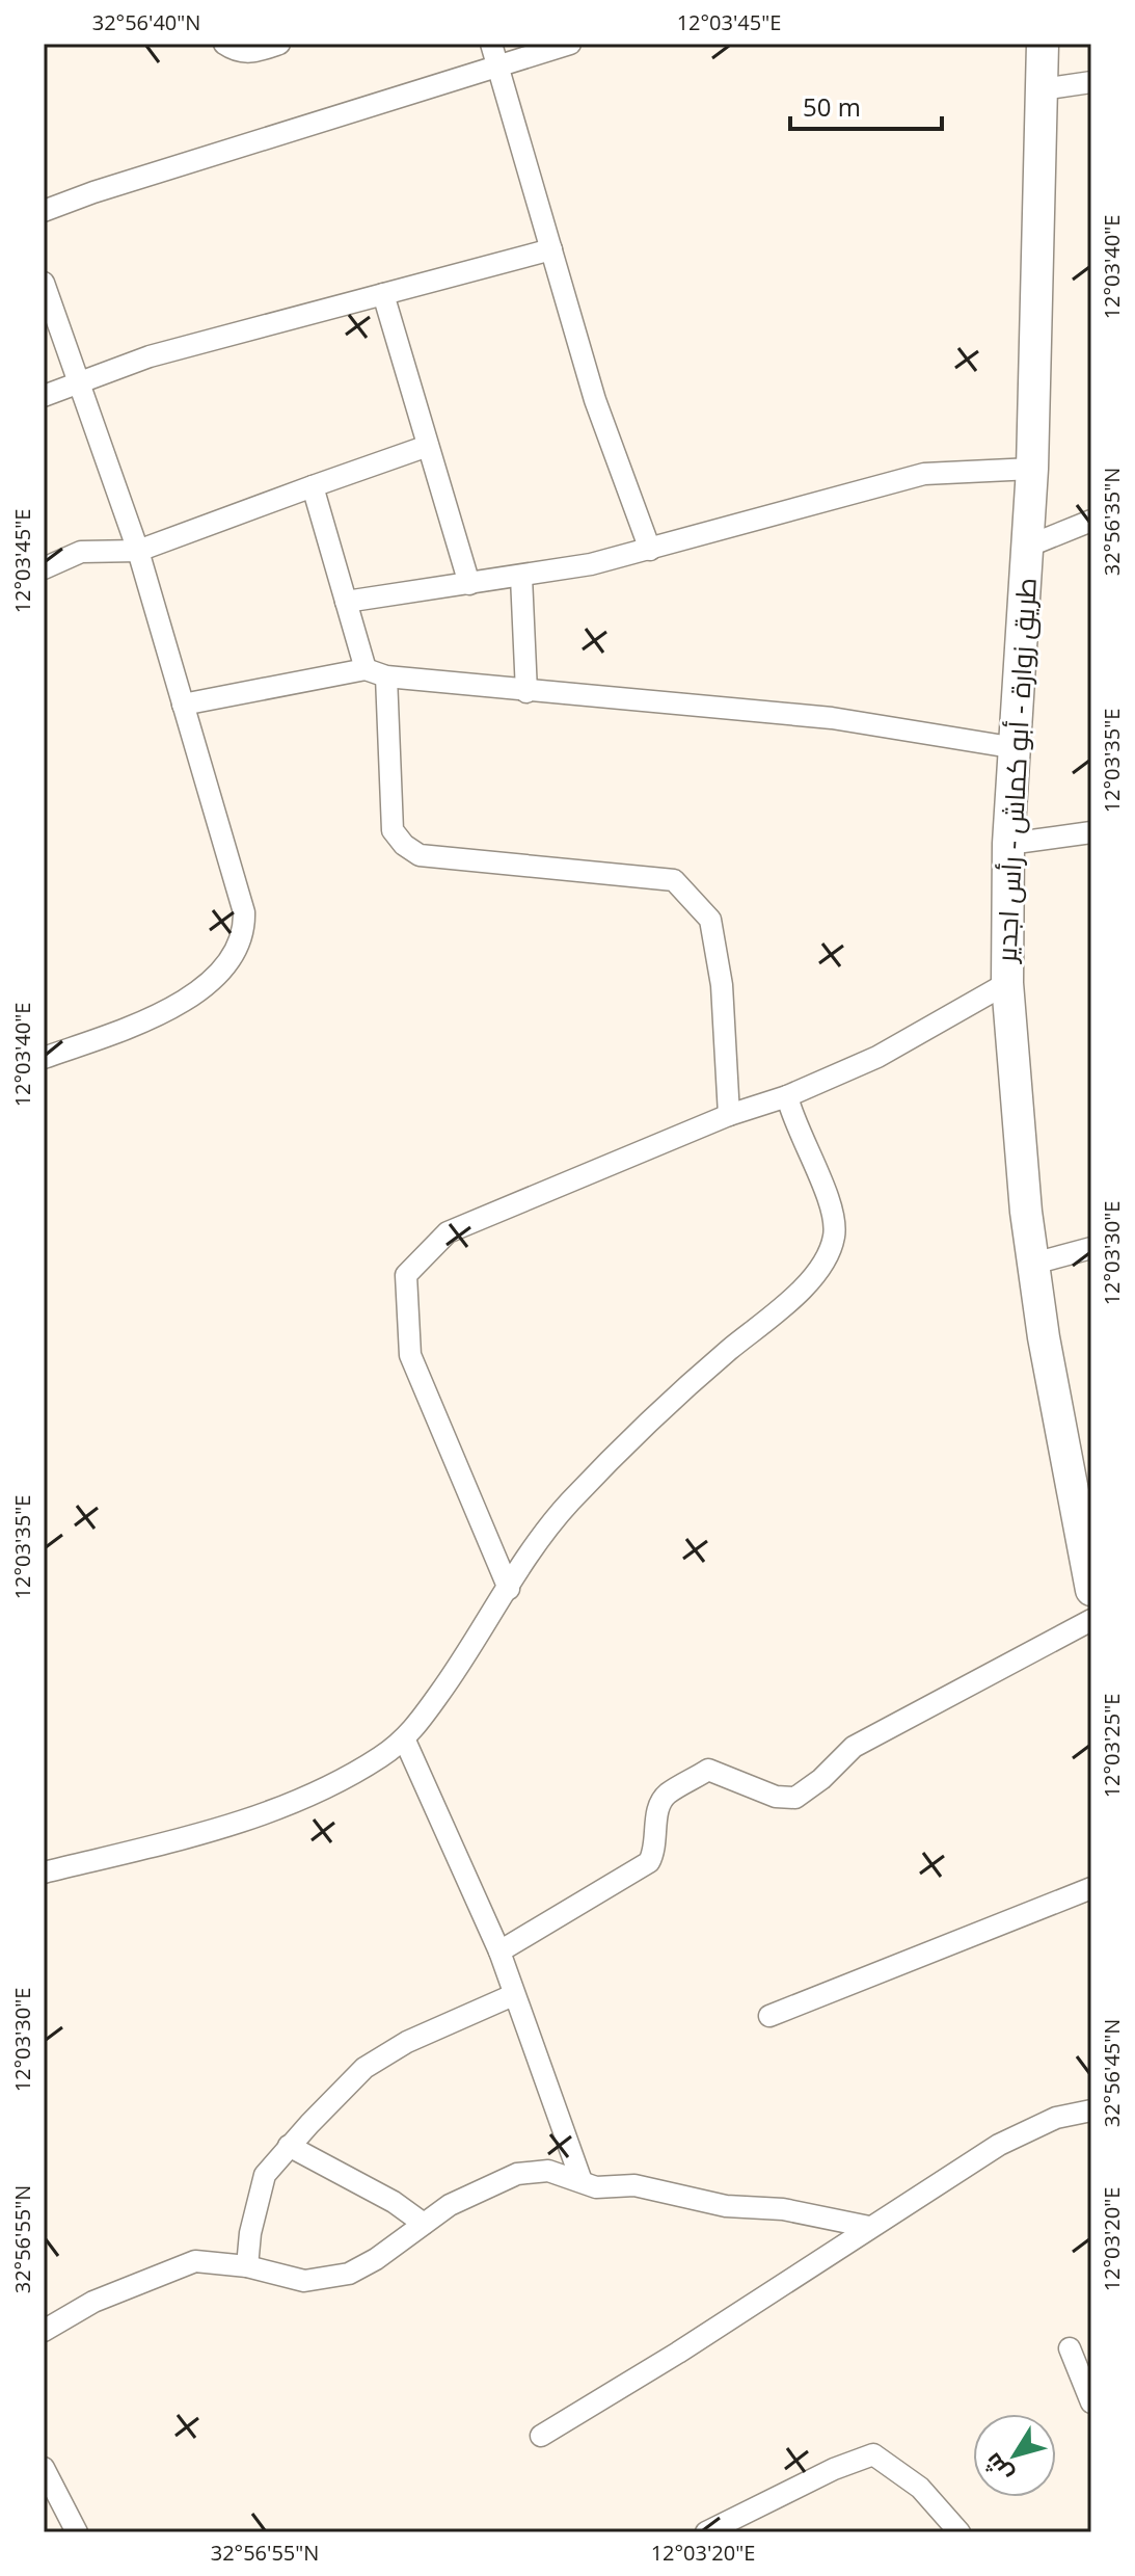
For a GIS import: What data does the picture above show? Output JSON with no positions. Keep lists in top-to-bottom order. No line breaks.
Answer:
{"streets":{"main road":["طريق زوارة - أبو كماش - رأس اجدير"]},"scale_bar":"50 m","north":"bottom left","coordinates":["32°56'40\"N","12°03'45\"E","12°03'40\"E","32°56'35\"N","12°03'35\"E","12°03'30\"E","12°03'25\"E","32°56'45\"N","12°03'20\"E","32°56'55\"N"]}
